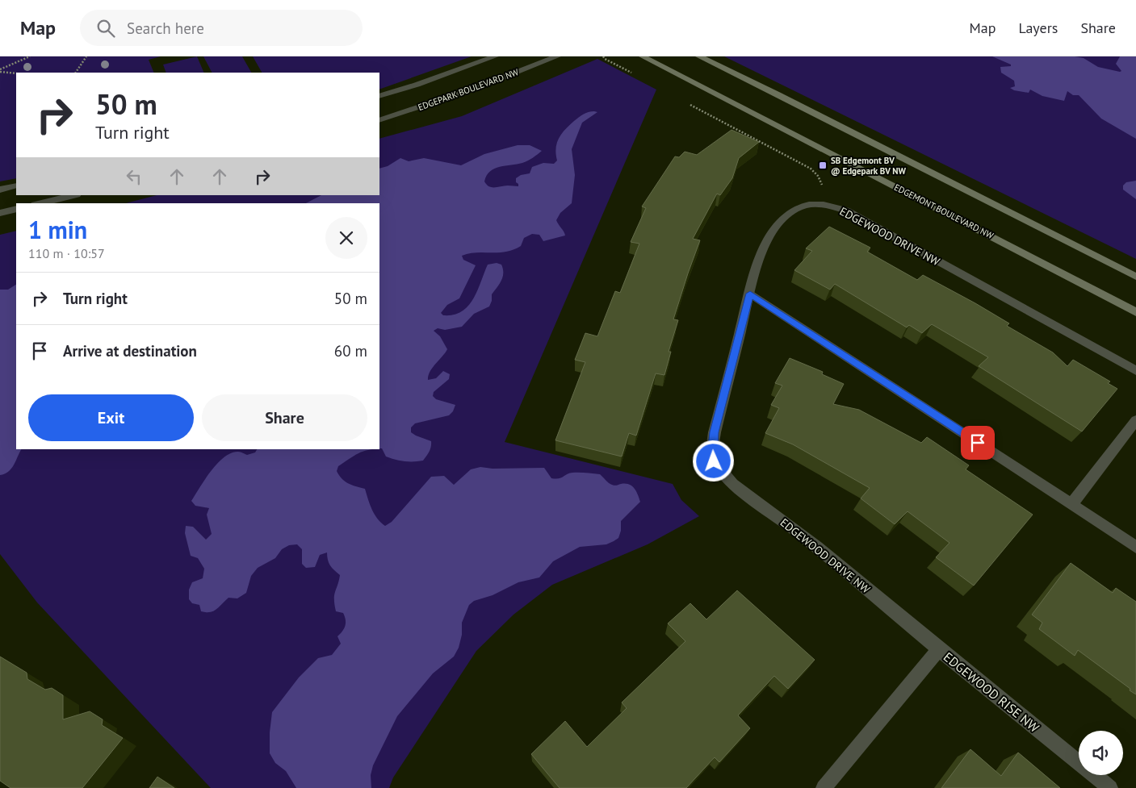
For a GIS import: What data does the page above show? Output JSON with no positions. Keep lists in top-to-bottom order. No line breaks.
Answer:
{"streets":{"main road":["EDGEMONT BOULEVARD NW"],"street":["EDGEPARK BOULEVARD NW","EDGEWOOD DRIVE NW","EDGEWOOD RISE NW"]},"crossings":[["EDGEWOOD DRIVE NW","EDGEWOOD RISE NW"]],"places":{"transit":["SB Edgemont BV @ Edgepark BV NW"]},"page":{"header":"Map","search":"Search here","nav":["Map","Layers","Share"],"turn":["50 m","Turn right"],"heading":["1 min","110 m · 10:57"],"list":[{"name":"Turn right","value":"50 m"},{"name":"Arrive at destination","value":"60 m"}],"buttons":["Exit","Share"]}}
